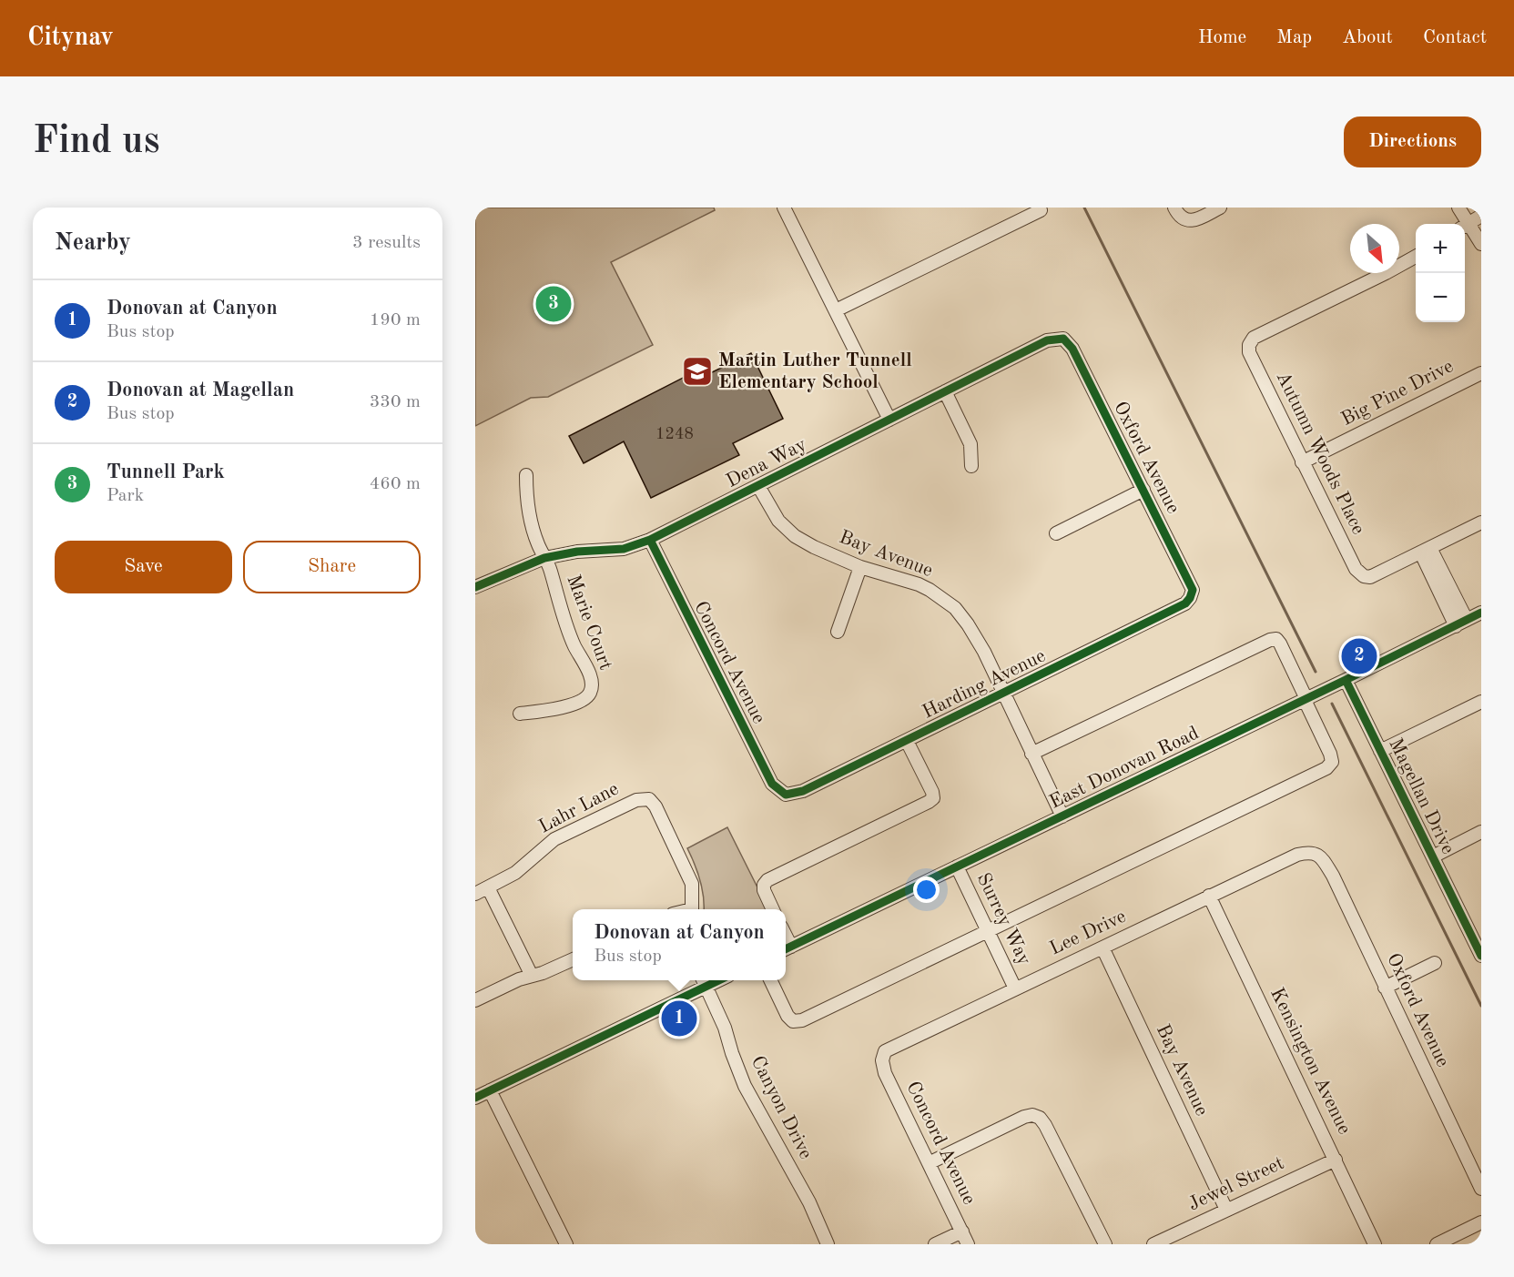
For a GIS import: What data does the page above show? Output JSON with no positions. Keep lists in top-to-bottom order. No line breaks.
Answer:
{"streets":{"street":["Big Pine Drive","Autumn Woods Place","Oxford Avenue","Dena Way","Bay Avenue","Marie Court","Concord Avenue","Harding Avenue","East Donovan Road","Magellan Drive","Lahr Lane","Surrey Way","Lee Drive","Kensington Avenue","Canyon Drive","Jewel Street"]},"crossings":[["Big Pine Drive","Autumn Woods Place"],["Oxford Avenue","Dena Way"],["Oxford Avenue","Harding Avenue"],["Oxford Avenue","Lee Drive"],["Dena Way","Bay Avenue"],["Dena Way","Marie Court"],["Dena Way","Concord Avenue"],["Bay Avenue","Harding Avenue"],["Bay Avenue","East Donovan Road"],["Bay Avenue","Lee Drive"],["Bay Avenue","Jewel Street"],["Concord Avenue","Harding Avenue"],["Concord Avenue","Lee Drive"],["East Donovan Road","Magellan Drive"],["East Donovan Road","Surrey Way"],["Surrey Way","Lee Drive"],["Lee Drive","Kensington Avenue"],["Kensington Avenue","Jewel Street"]],"places":{"school or university":["Martin Luther Tunnell Elementary School"]},"house_numbers":["1248"],"north":"bottom right","page":{"header":"Citynav","nav":["Home","Map","About","Contact"],"buttons":["Directions",["Save","Share"]],"title":"Find us","heading":["Nearby","3 results"],"map_buttons":["+","−"],"list":[{"mark":"1","name":"Donovan at Canyon","note":"Bus stop","value":"190 m"},{"mark":"2","name":"Donovan at Magellan","note":"Bus stop","value":"330 m"},{"mark":"3","name":"Tunnell Park","note":"Park","value":"460 m"}],"pins":["3","2","1"],"popup":["Donovan at Canyon","Bus stop"]}}
